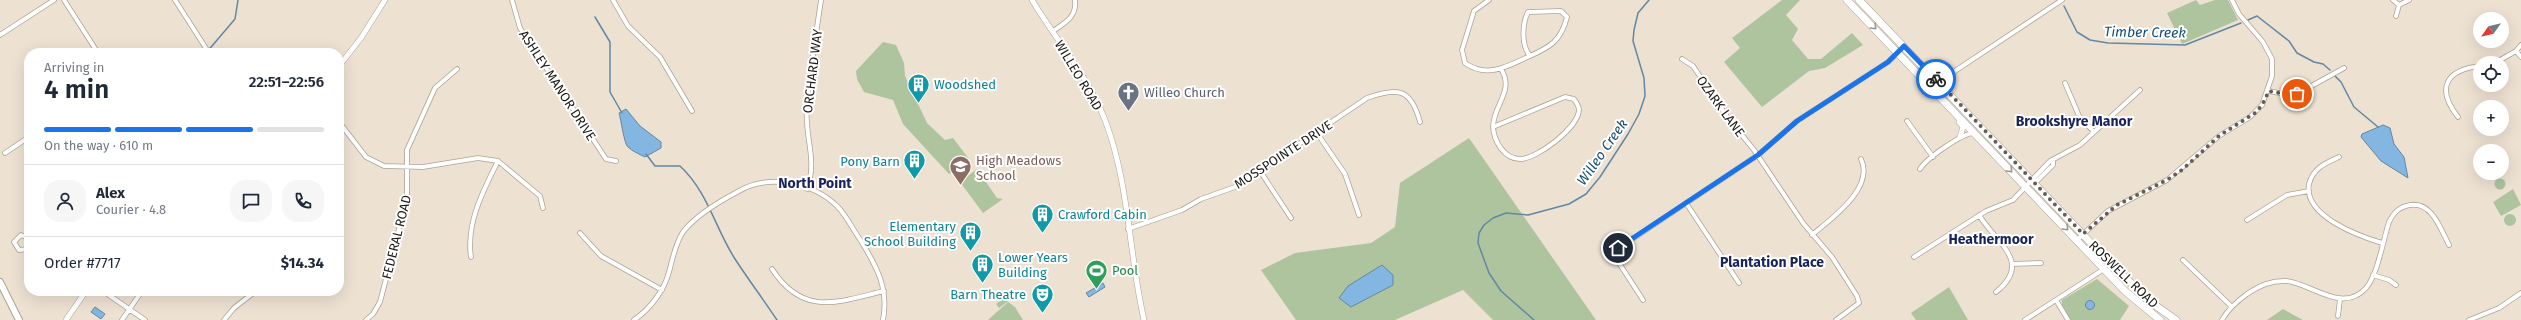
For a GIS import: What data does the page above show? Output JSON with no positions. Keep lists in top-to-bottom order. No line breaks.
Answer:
{"streets":{"highway":["ROSWELL ROAD"],"street":["ORCHARD WAY","WILLEO ROAD","ASHLEY MANOR DRIVE","OZARK LANE","MOSSPOINTE DRIVE","FEDERAL ROAD"]},"crossings":[["WILLEO ROAD","MOSSPOINTE DRIVE"]],"districts":["Brookshyre Manor","North Point","Heathermoor","Plantation Place"],"water":["Timber Creek","Willeo Creek"],"places":{"building":["Woodshed","Pony Barn","Crawford Cabin","Elementary School Building","Lower Years Building"],"church":["Willeo Church"],"school or university":["High Meadows School"],"sports":["Pool"],"theatre":["Barn Theatre"]},"north":"bottom left","page":{"map_buttons":["+","−"],"heading":["4 min","Arriving in","22:51–22:56"],"panel":["Alex","Courier · 4.8","Order #7717","$14.34"],"bar":"On the way · 610 m"}}
